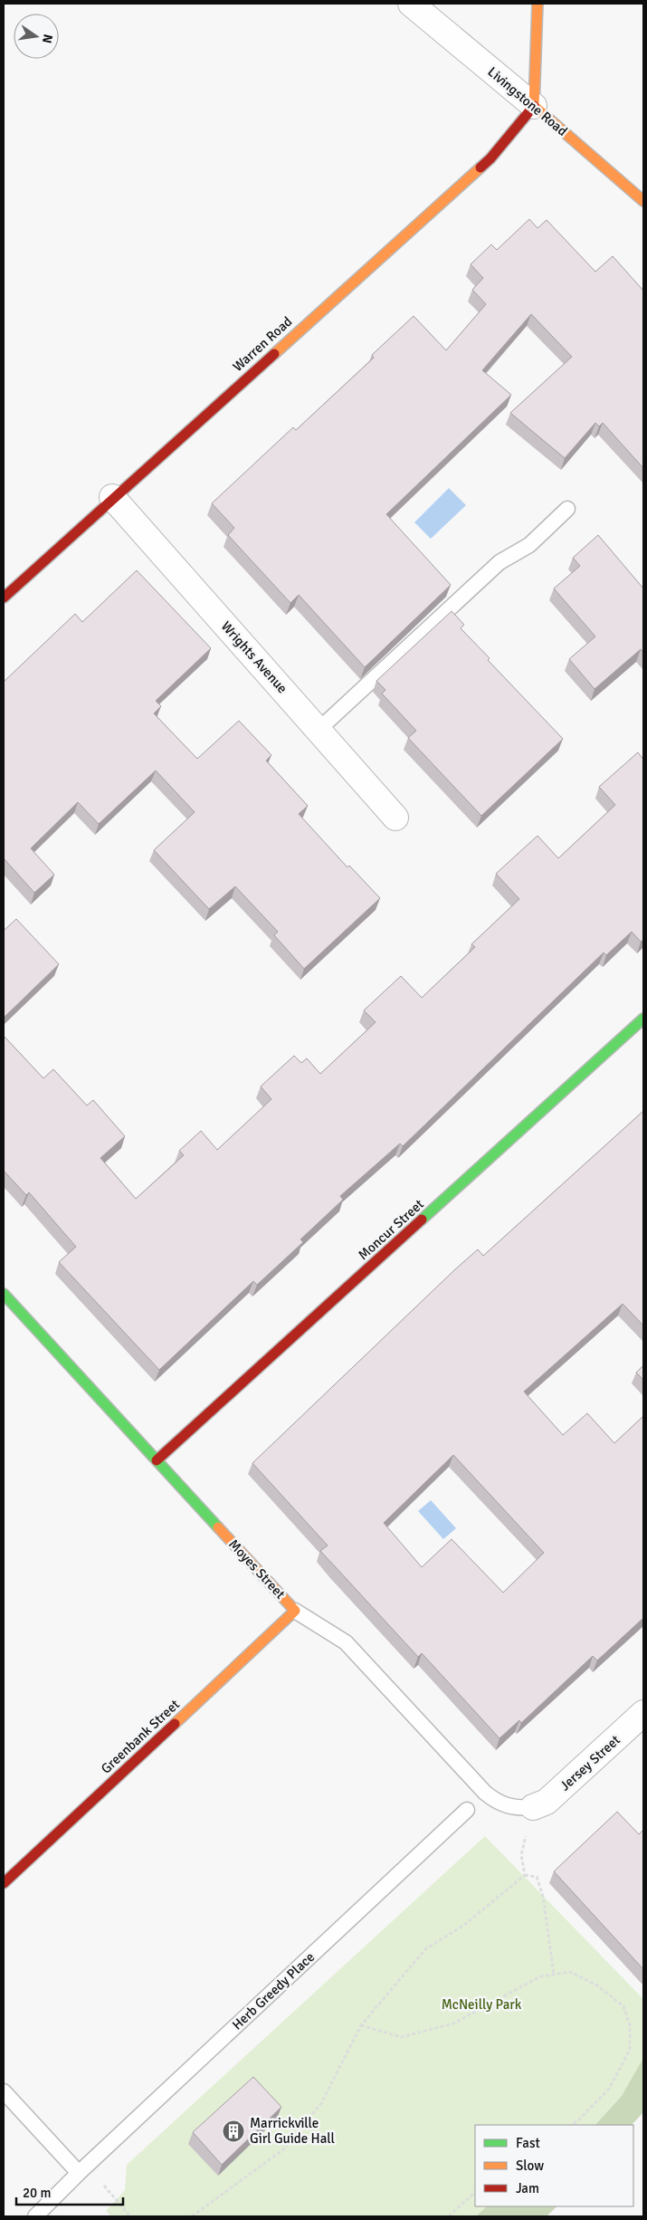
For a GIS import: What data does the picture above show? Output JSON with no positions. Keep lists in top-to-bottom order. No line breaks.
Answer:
{"streets":{"street":["Livingstone Road","Warren Road","Wrights Avenue","Moncur Street","Moyes Street","Greenbank Street","Jersey Street"],"lane":["Herb Greedy Place"]},"crossings":[["Livingstone Road","Warren Road"],["Warren Road","Wrights Avenue"],["Moncur Street","Moyes Street"],["Moyes Street","Greenbank Street"],["Moyes Street","Jersey Street"]],"parks":["McNeilly Park"],"places":{"building":["Marrickville Girl Guide Hall"]},"legend":["Fast","Slow","Jam"],"scale_bar":"20 m","north":"right"}
